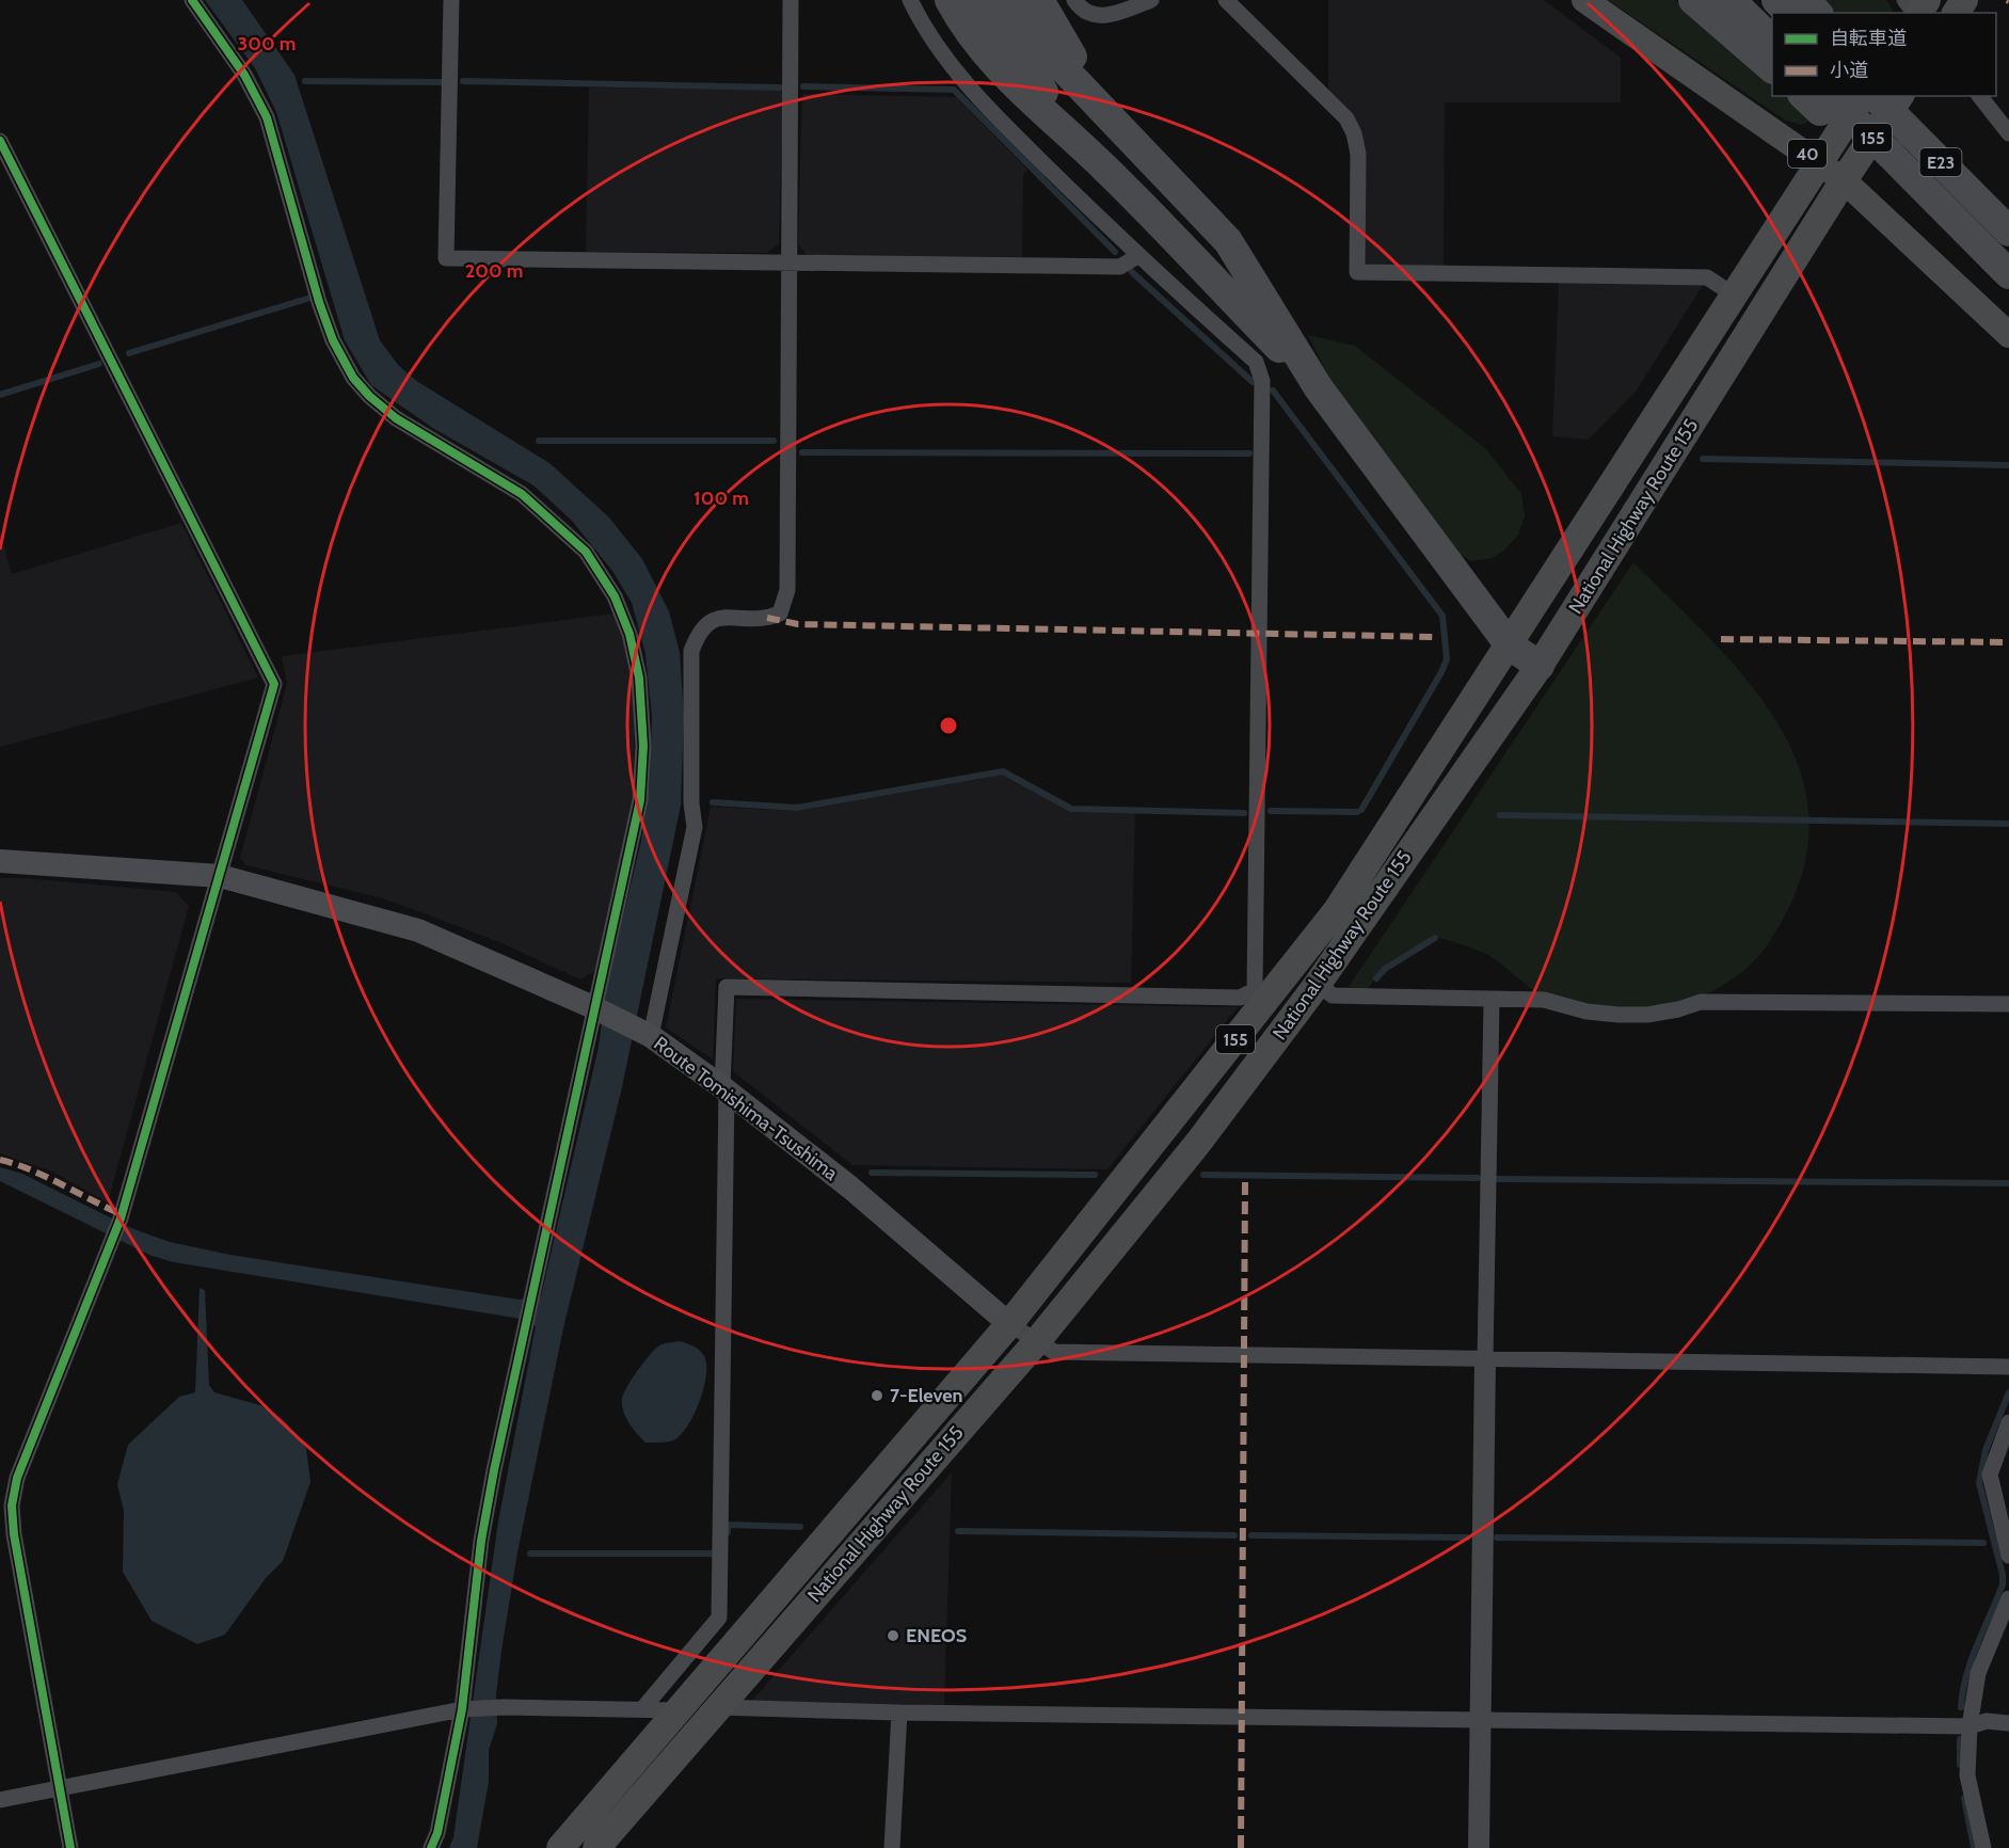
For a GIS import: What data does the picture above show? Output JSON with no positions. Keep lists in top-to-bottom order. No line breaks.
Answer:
{"streets":{"highway":["155","E23","National Highway Route 155"],"main road":["40","Route Tomishima-Tsushima"]},"crossings":[["40","National Highway Route 155"],["National Highway Route 155","Route Tomishima-Tsushima"]],"places":["7-Eleven","ENEOS"],"legend":["自転車道","小道"],"rings":["300 m","200 m","100 m"]}
